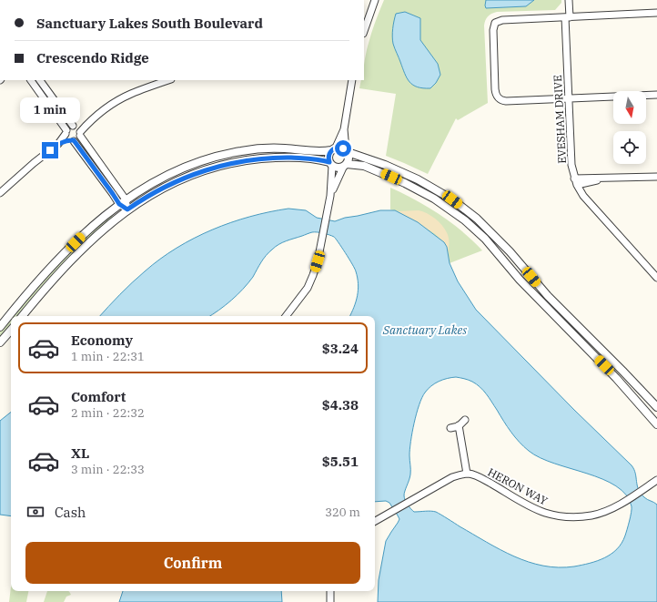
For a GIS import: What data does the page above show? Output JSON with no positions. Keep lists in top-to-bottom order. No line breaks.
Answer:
{"streets":{"street":["EVESHAM DRIVE","HERON WAY"]},"water":["Sanctuary Lakes"],"north":"bottom","page":{"banner":["Sanctuary Lakes South Boulevard","Crescendo Ridge"],"bubble":"1 min","list":[{"name":"Economy","note":"1 min · 22:31","value":"$3.24"},{"name":"Comfort","note":"2 min · 22:32","value":"$4.38"},{"name":"XL","note":"3 min · 22:33","value":"$5.51"}],"pay":["Cash","320 m"],"buttons":"Confirm"}}
